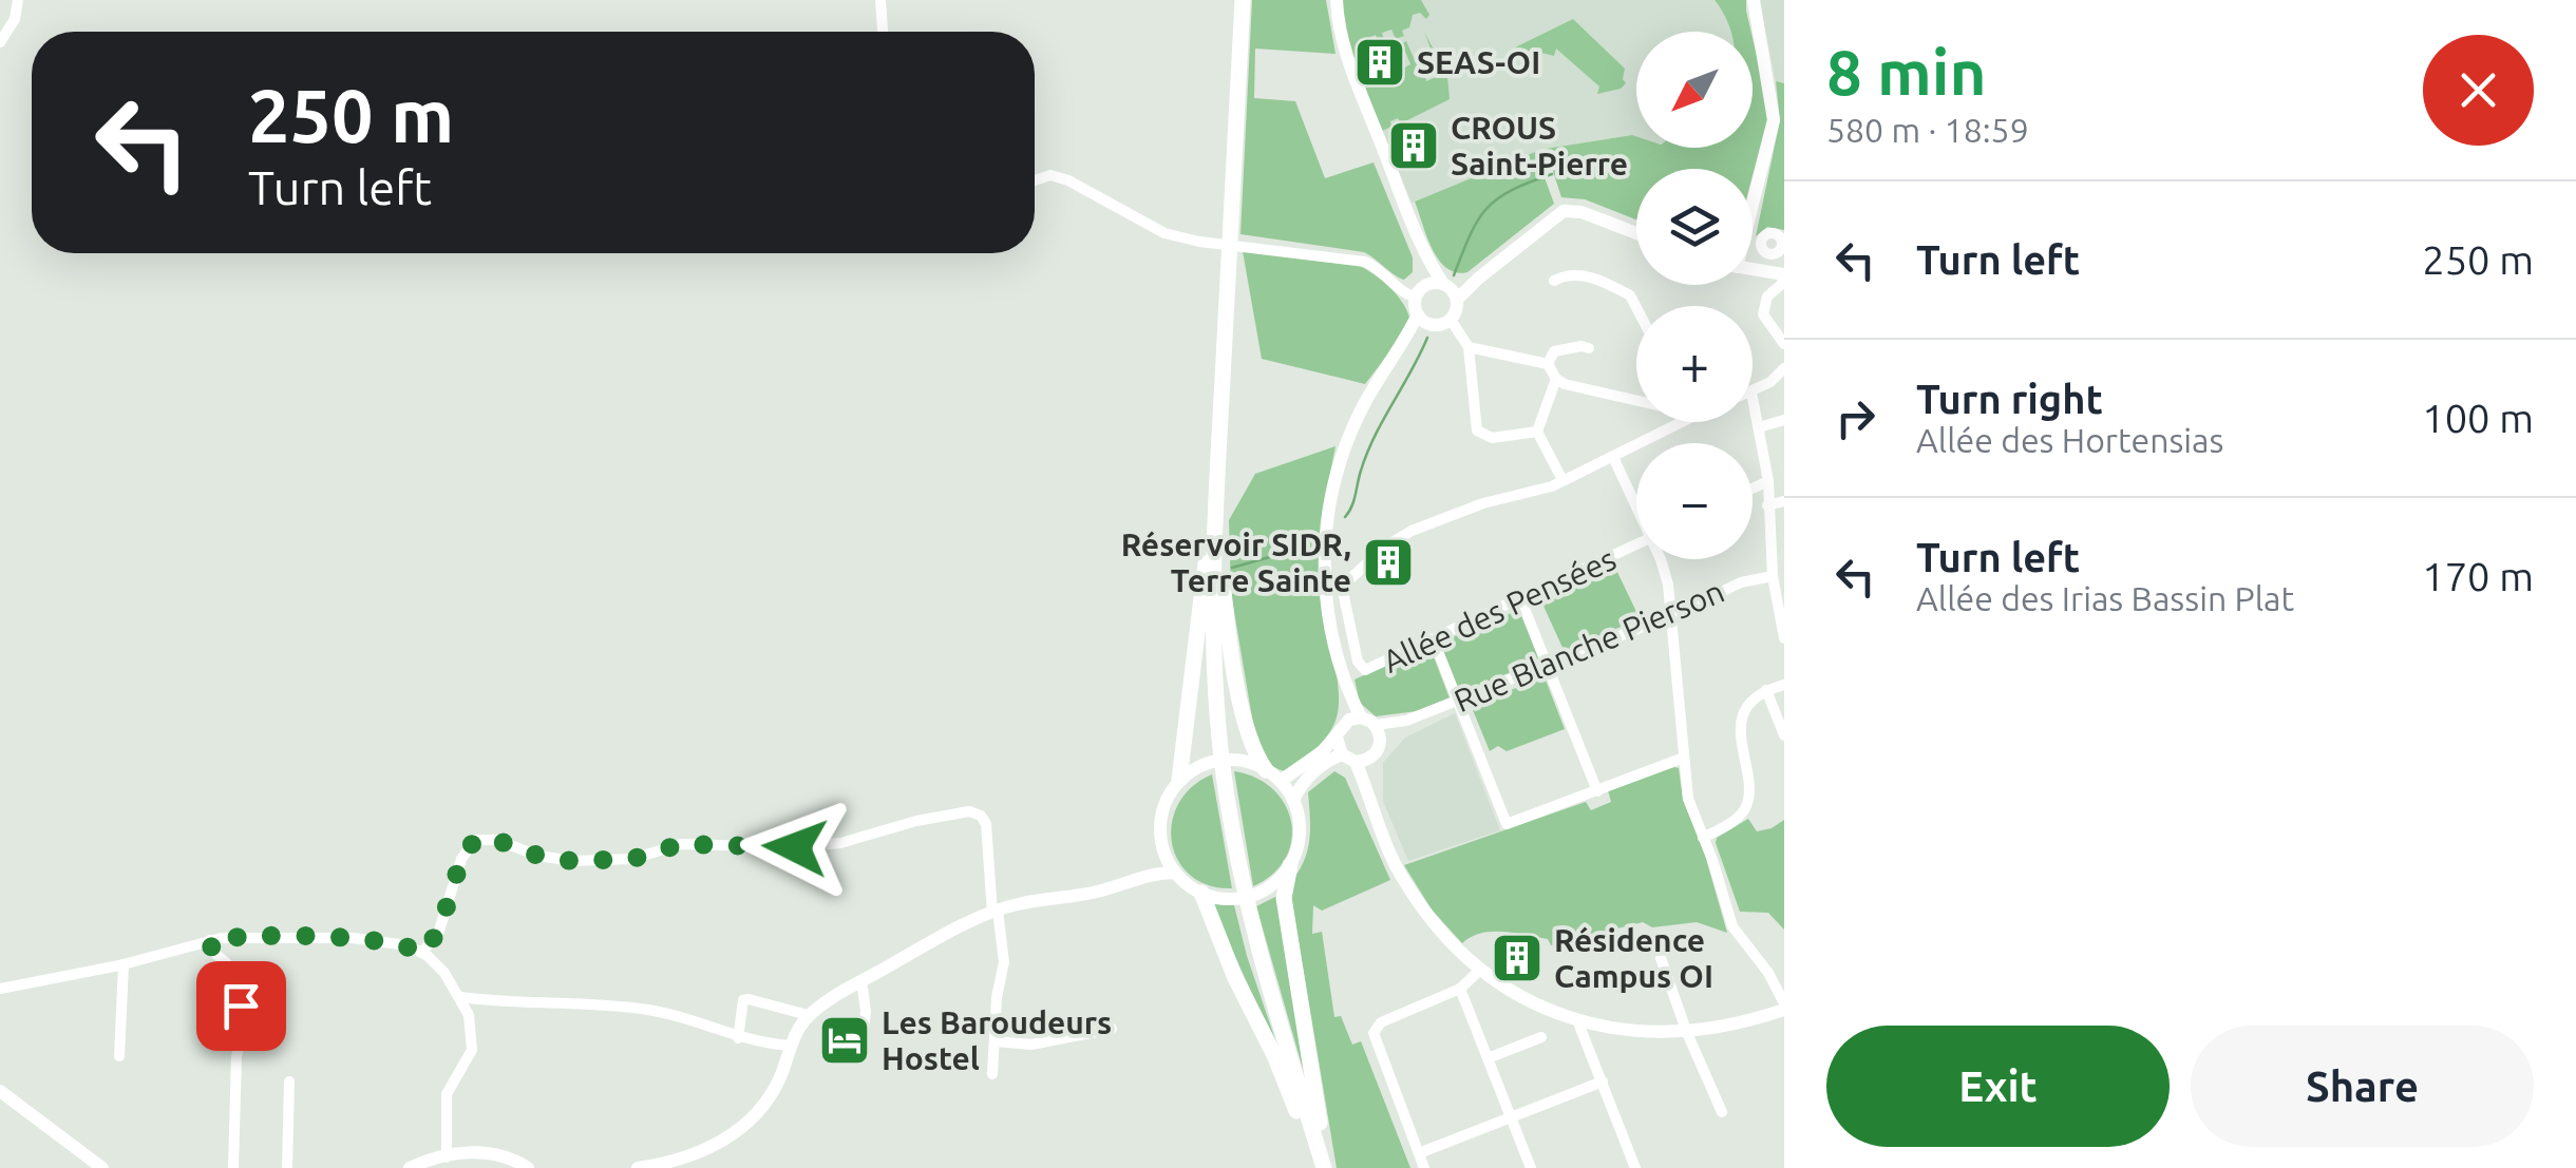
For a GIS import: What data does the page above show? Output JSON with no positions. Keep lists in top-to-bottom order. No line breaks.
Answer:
{"streets":{"street":["Allée des Pensées","Rue Blanche Pierson"]},"places":{"building":["SEAS-OI","CROUS Saint-Pierre","Réservoir SIDR, Terre Sainte","Résidence Campus OI"],"hotel":["Les Baroudeurs Hostel"]},"north":"bottom left","page":{"heading":["8 min","580 m · 18:59"],"map_buttons":["+","−"],"turn":["250 m","Turn left"],"list":[{"name":"Turn left","value":"250 m"},{"name":"Turn right","note":"Allée des Hortensias","value":"100 m"},{"name":"Turn left","note":"Allée des Irias Bassin Plat","value":"170 m"}],"buttons":["Exit","Share"]}}
